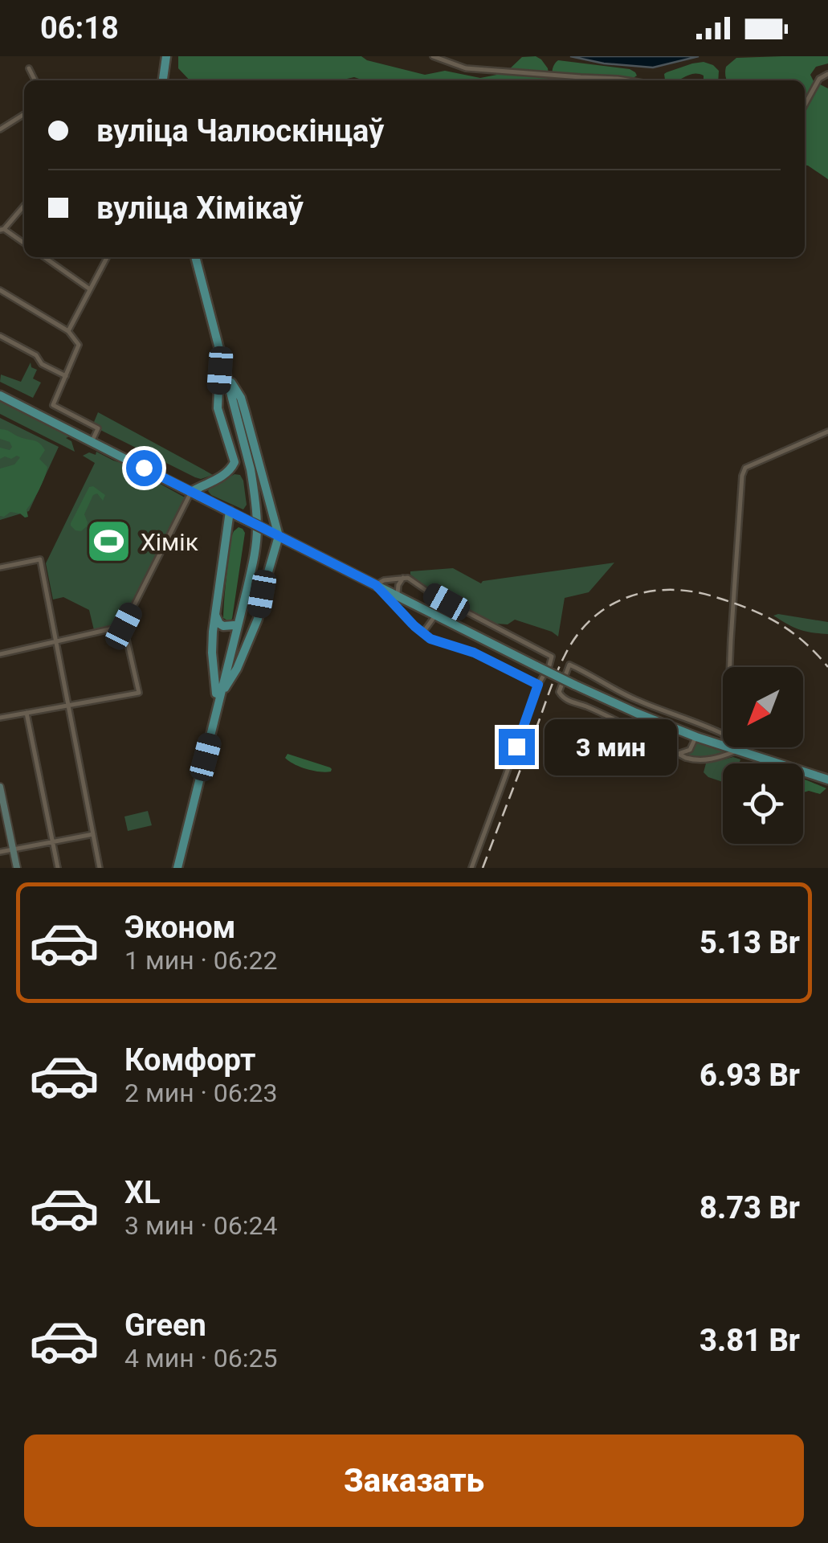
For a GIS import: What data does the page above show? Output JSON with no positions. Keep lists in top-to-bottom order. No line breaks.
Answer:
{"places":{"sports":["Хімік"]},"north":"bottom left","page":{"status":"06:18","banner":["вуліца Чалюскінцаў","вуліца Хімікаў"],"bubble":"3 мин","list":[{"name":"Эконом","note":"1 мин · 06:22","value":"5.13 Br"},{"name":"Комфорт","note":"2 мин · 06:23","value":"6.93 Br"},{"name":"XL","note":"3 мин · 06:24","value":"8.73 Br"},{"name":"Green","note":"4 мин · 06:25","value":"3.81 Br"}],"buttons":"Заказать"}}
